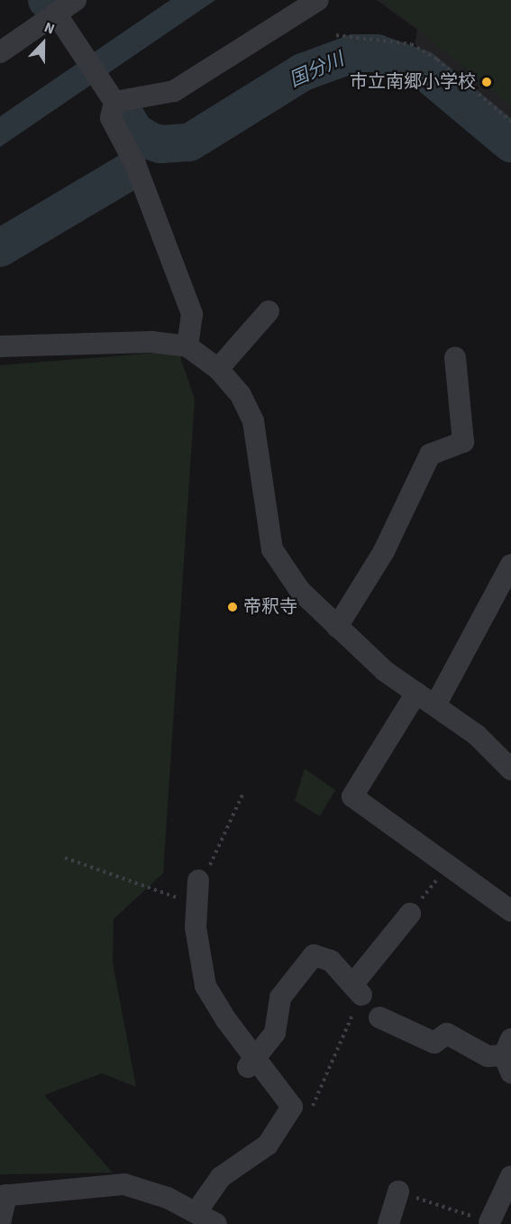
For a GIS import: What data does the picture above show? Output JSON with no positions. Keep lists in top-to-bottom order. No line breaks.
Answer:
{"water":["国分川"],"places":["市立南郷小学校","帝釈寺"],"north":"top"}
